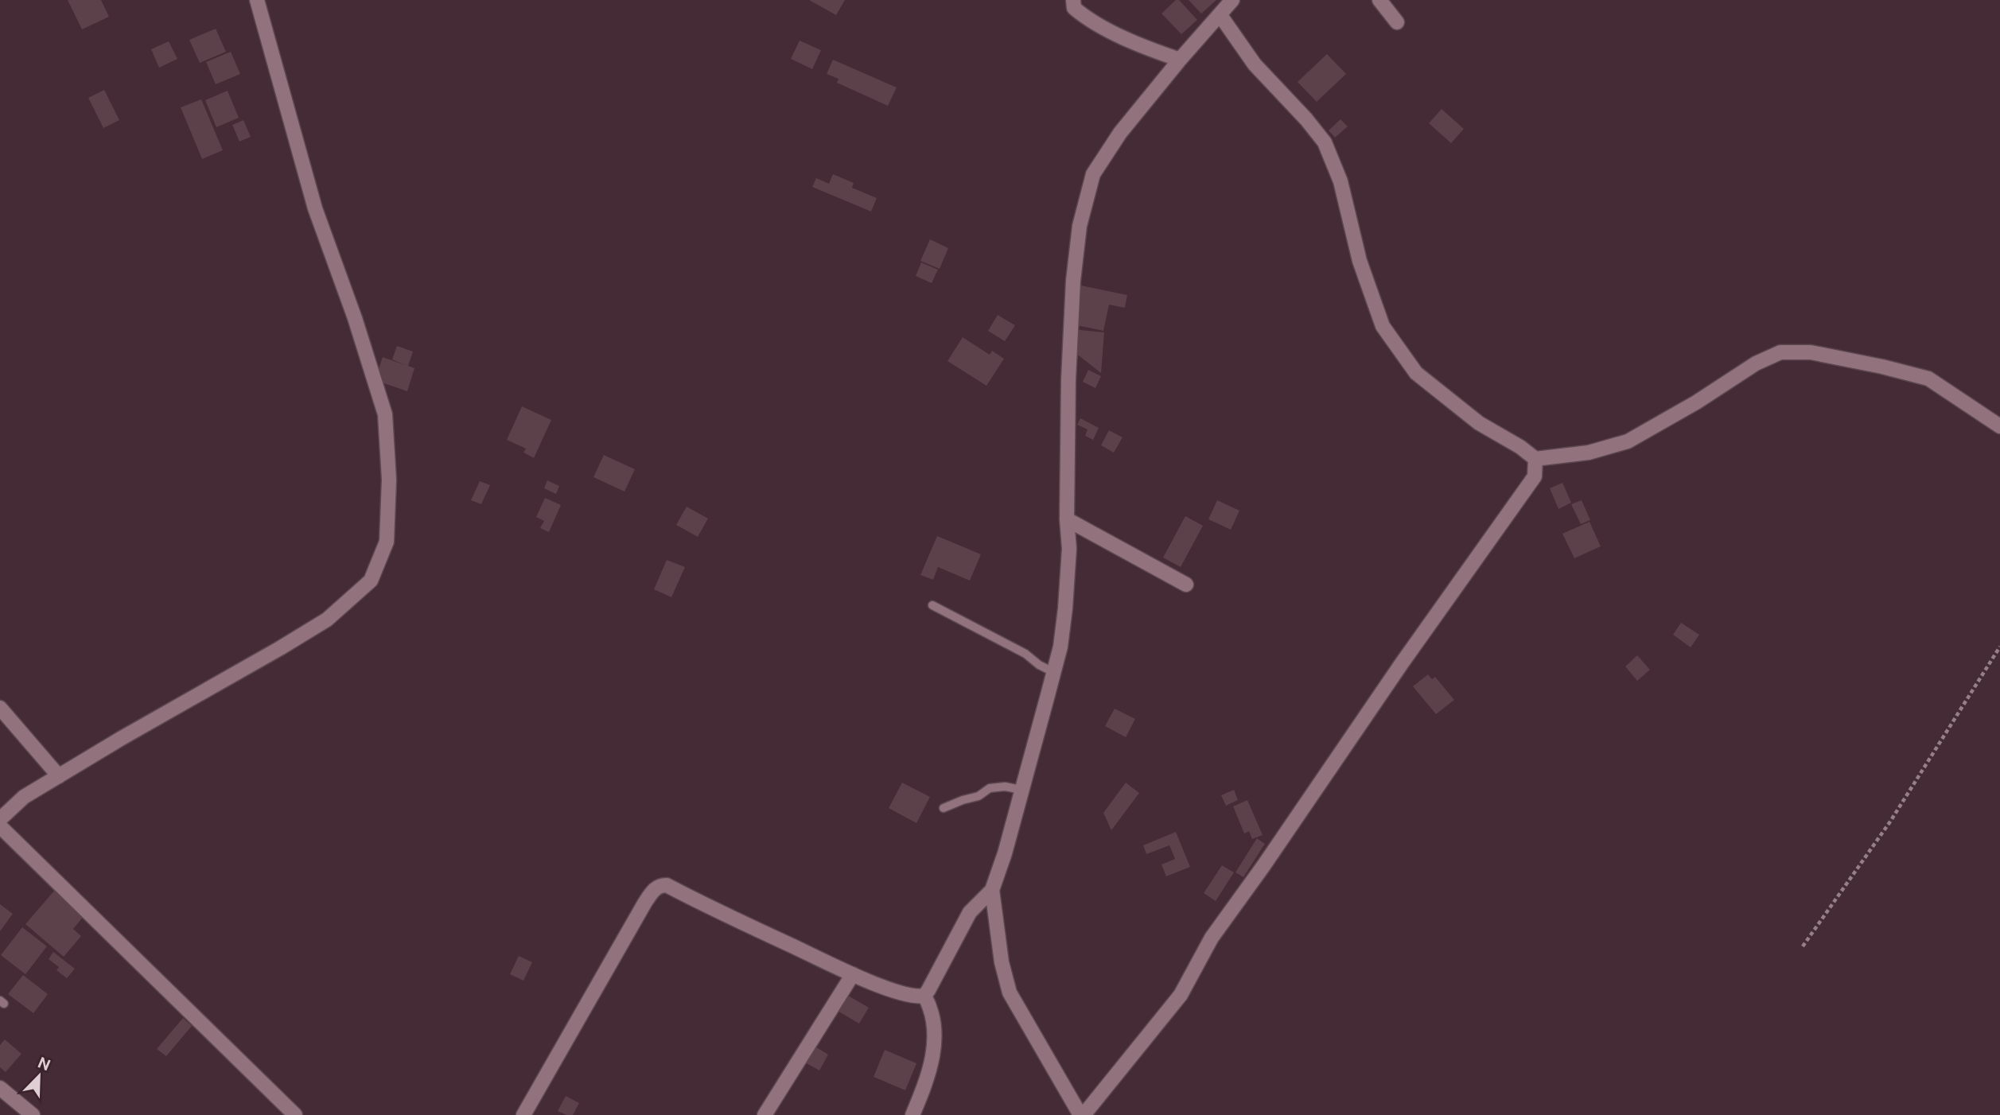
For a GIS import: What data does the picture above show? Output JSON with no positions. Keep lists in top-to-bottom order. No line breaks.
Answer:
{"north":"top right"}
